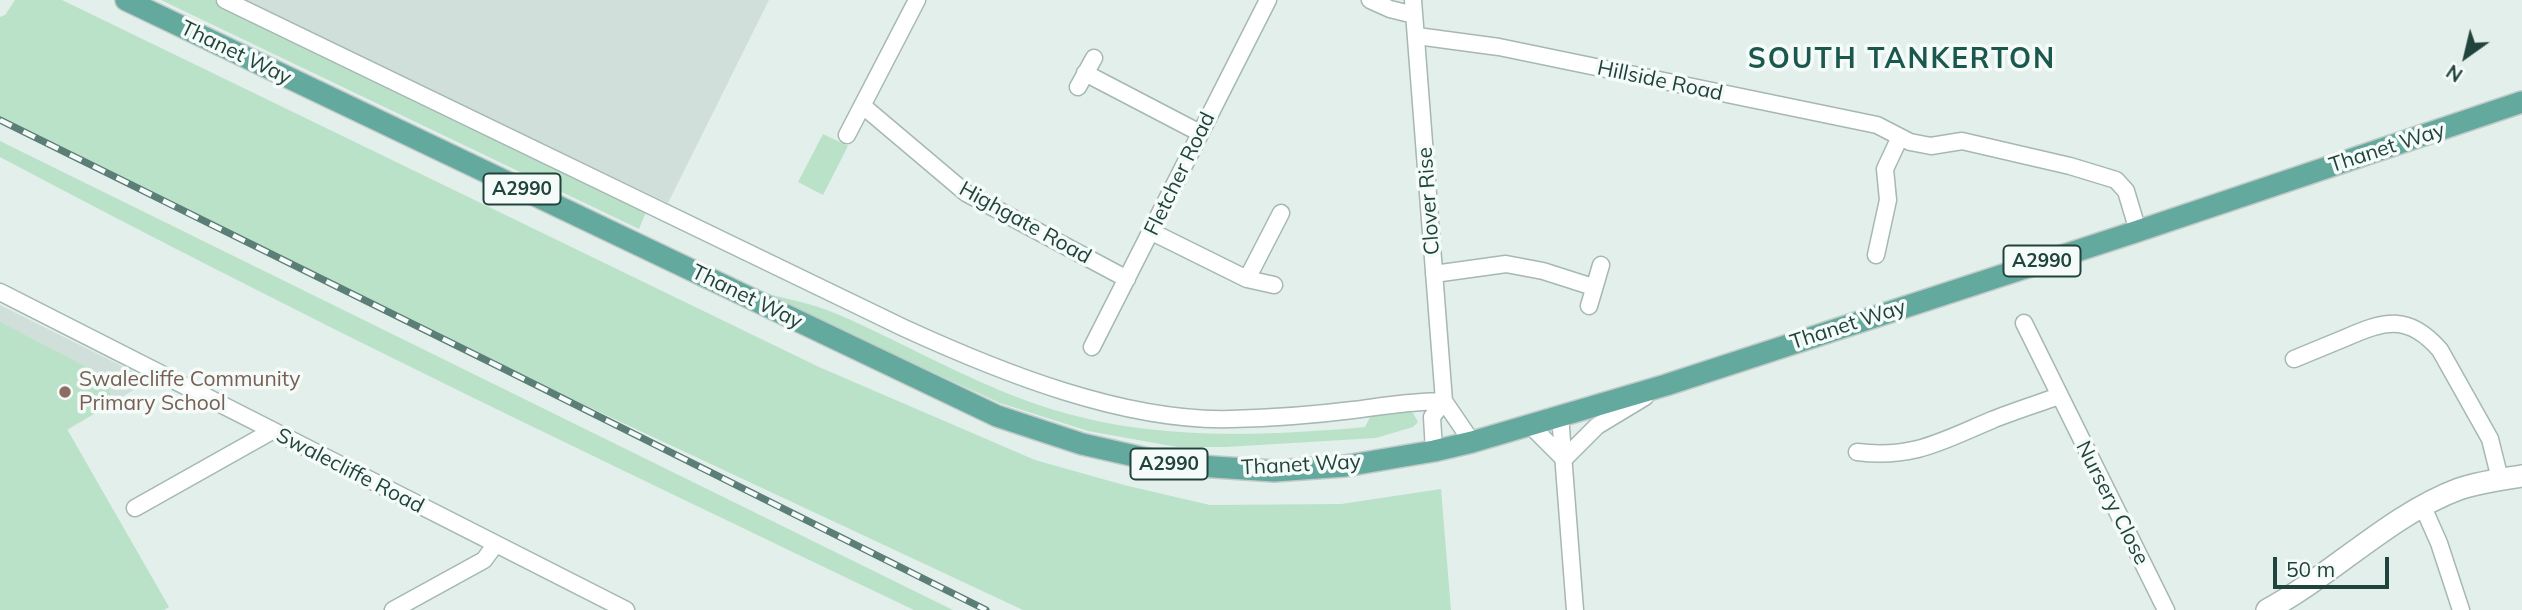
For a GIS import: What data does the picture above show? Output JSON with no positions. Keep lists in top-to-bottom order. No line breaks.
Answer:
{"streets":{"main road":["Thanet Way","A2990"],"street":["Hillside Road","Fletcher Road","Clover Rise","Highgate Road","Swalecliffe Road","Nursery Close"]},"crossings":[["Thanet Way","Hillside Road"],["Thanet Way","Clover Rise"],["Hillside Road","Clover Rise"],["Fletcher Road","Highgate Road"]],"districts":["SOUTH TANKERTON"],"places":["Swalecliffe Community Primary School"],"scale_bar":"50 m","north":"bottom left"}
